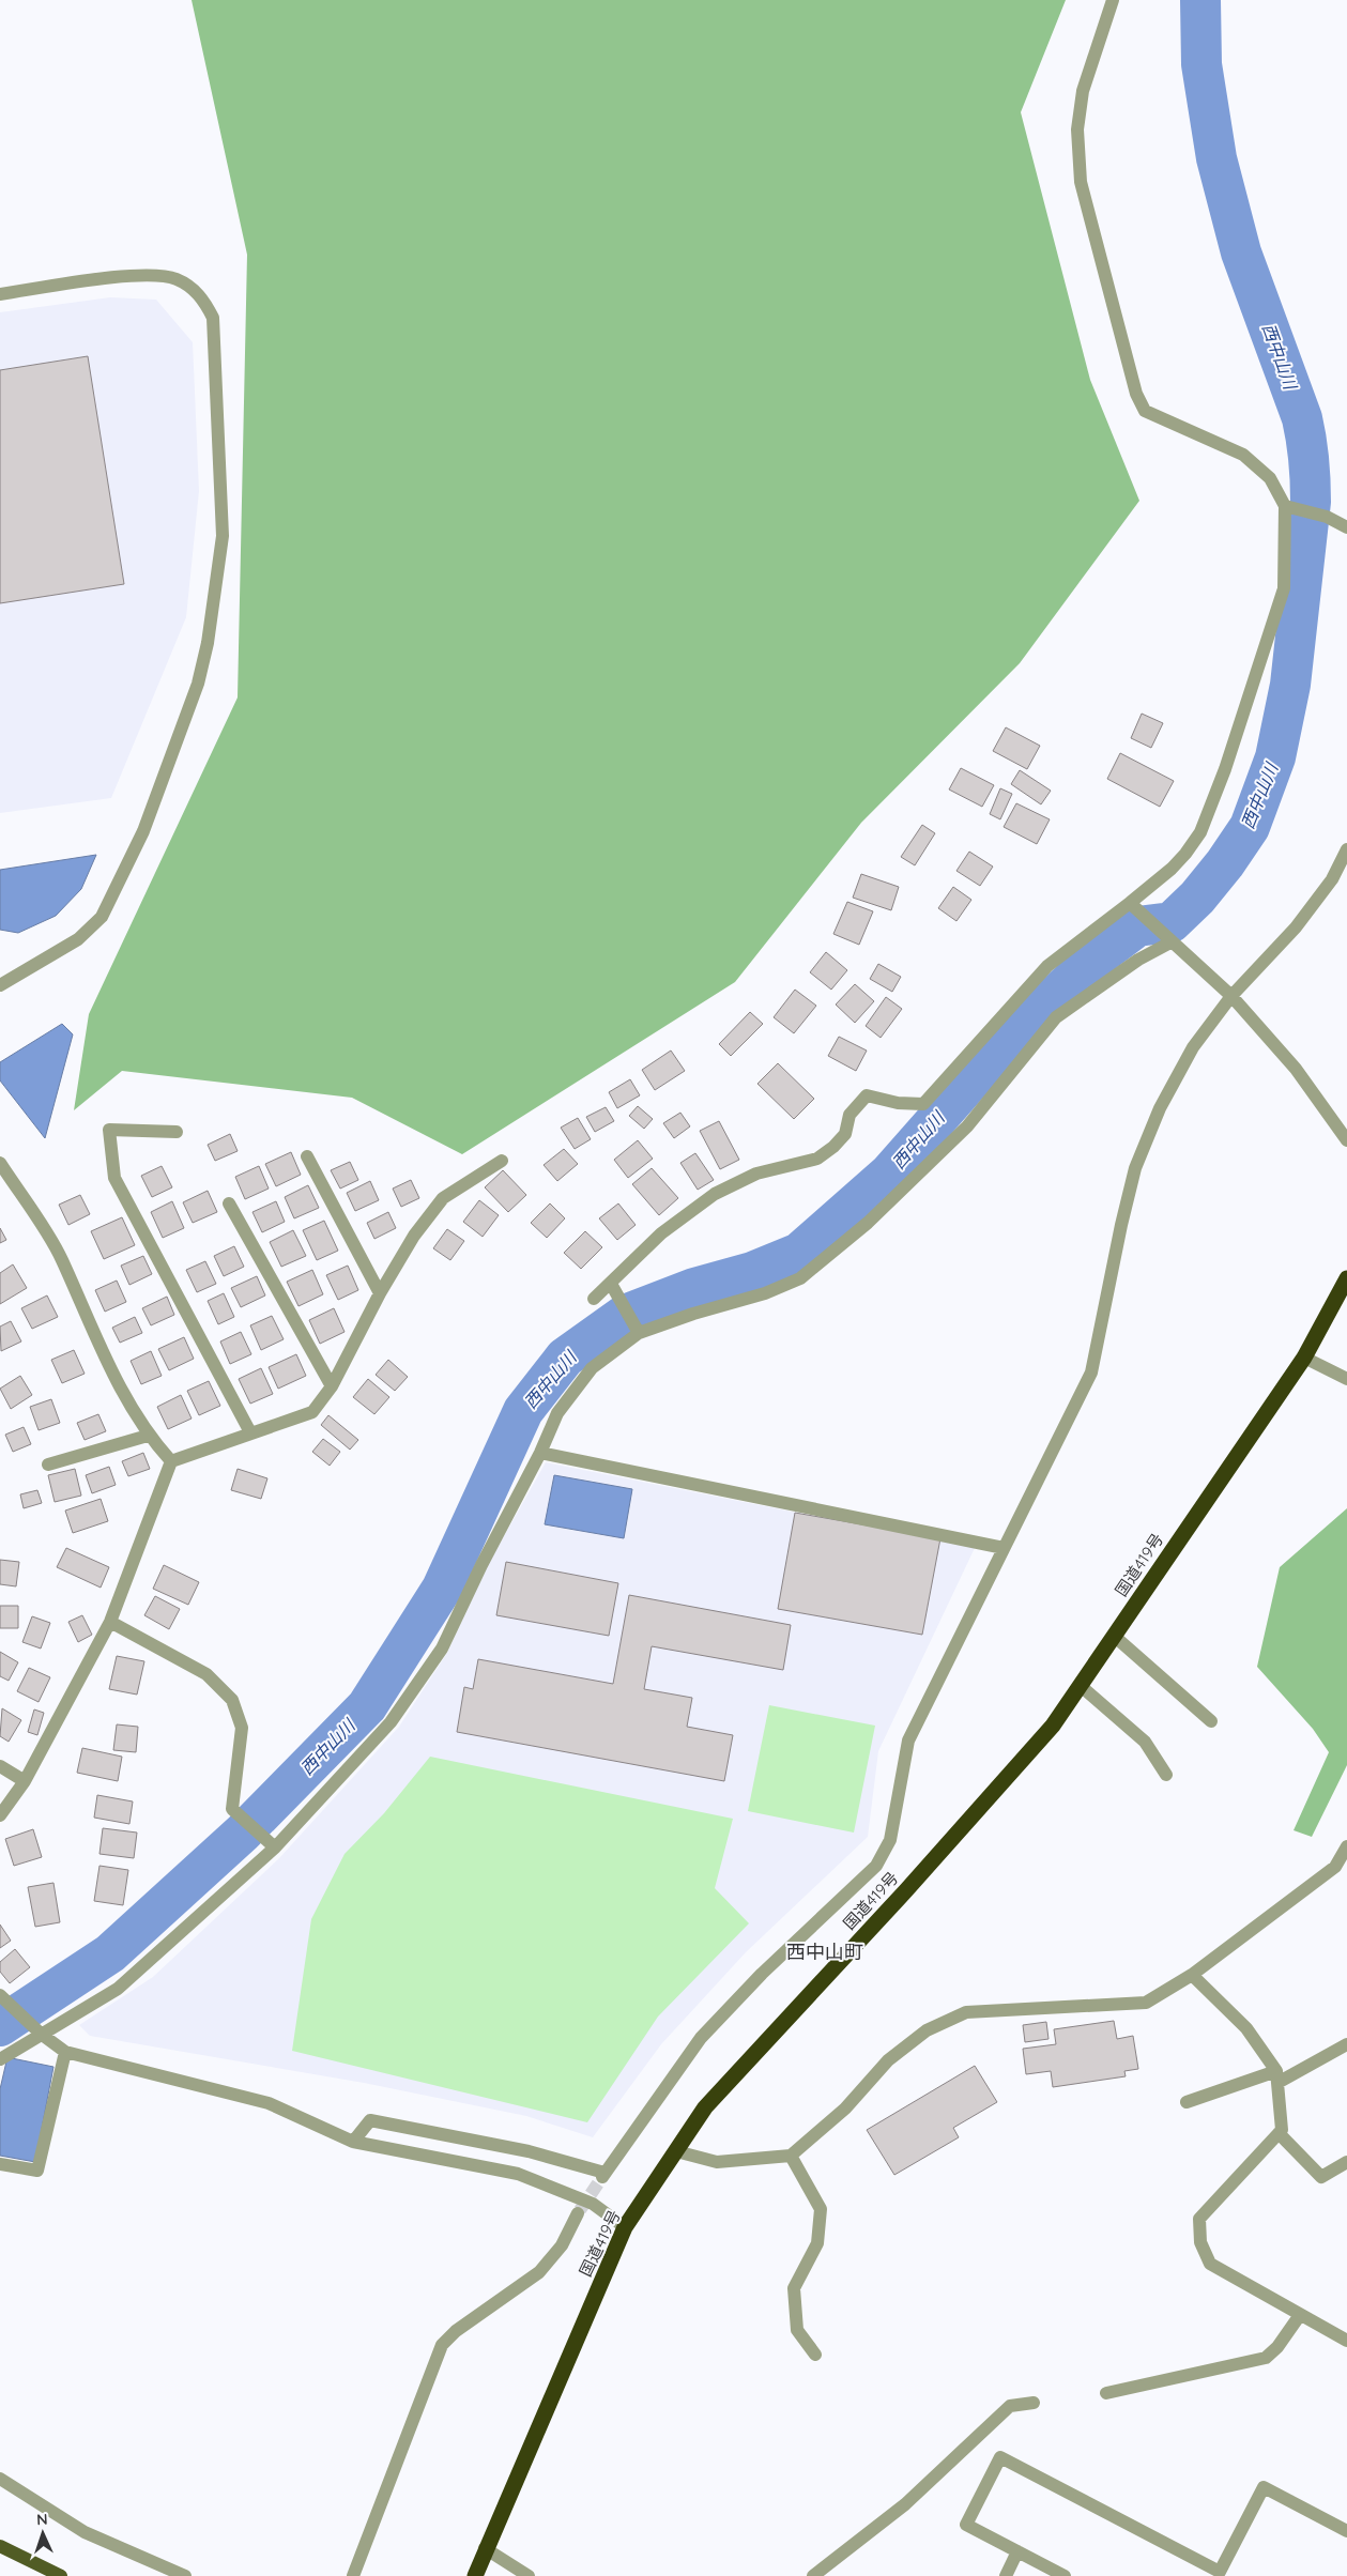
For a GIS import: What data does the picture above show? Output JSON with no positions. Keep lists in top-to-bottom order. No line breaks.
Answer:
{"streets":{"highway":["国道419号"]},"districts":["西中山町"],"water":["西中山川"],"north":"top"}
